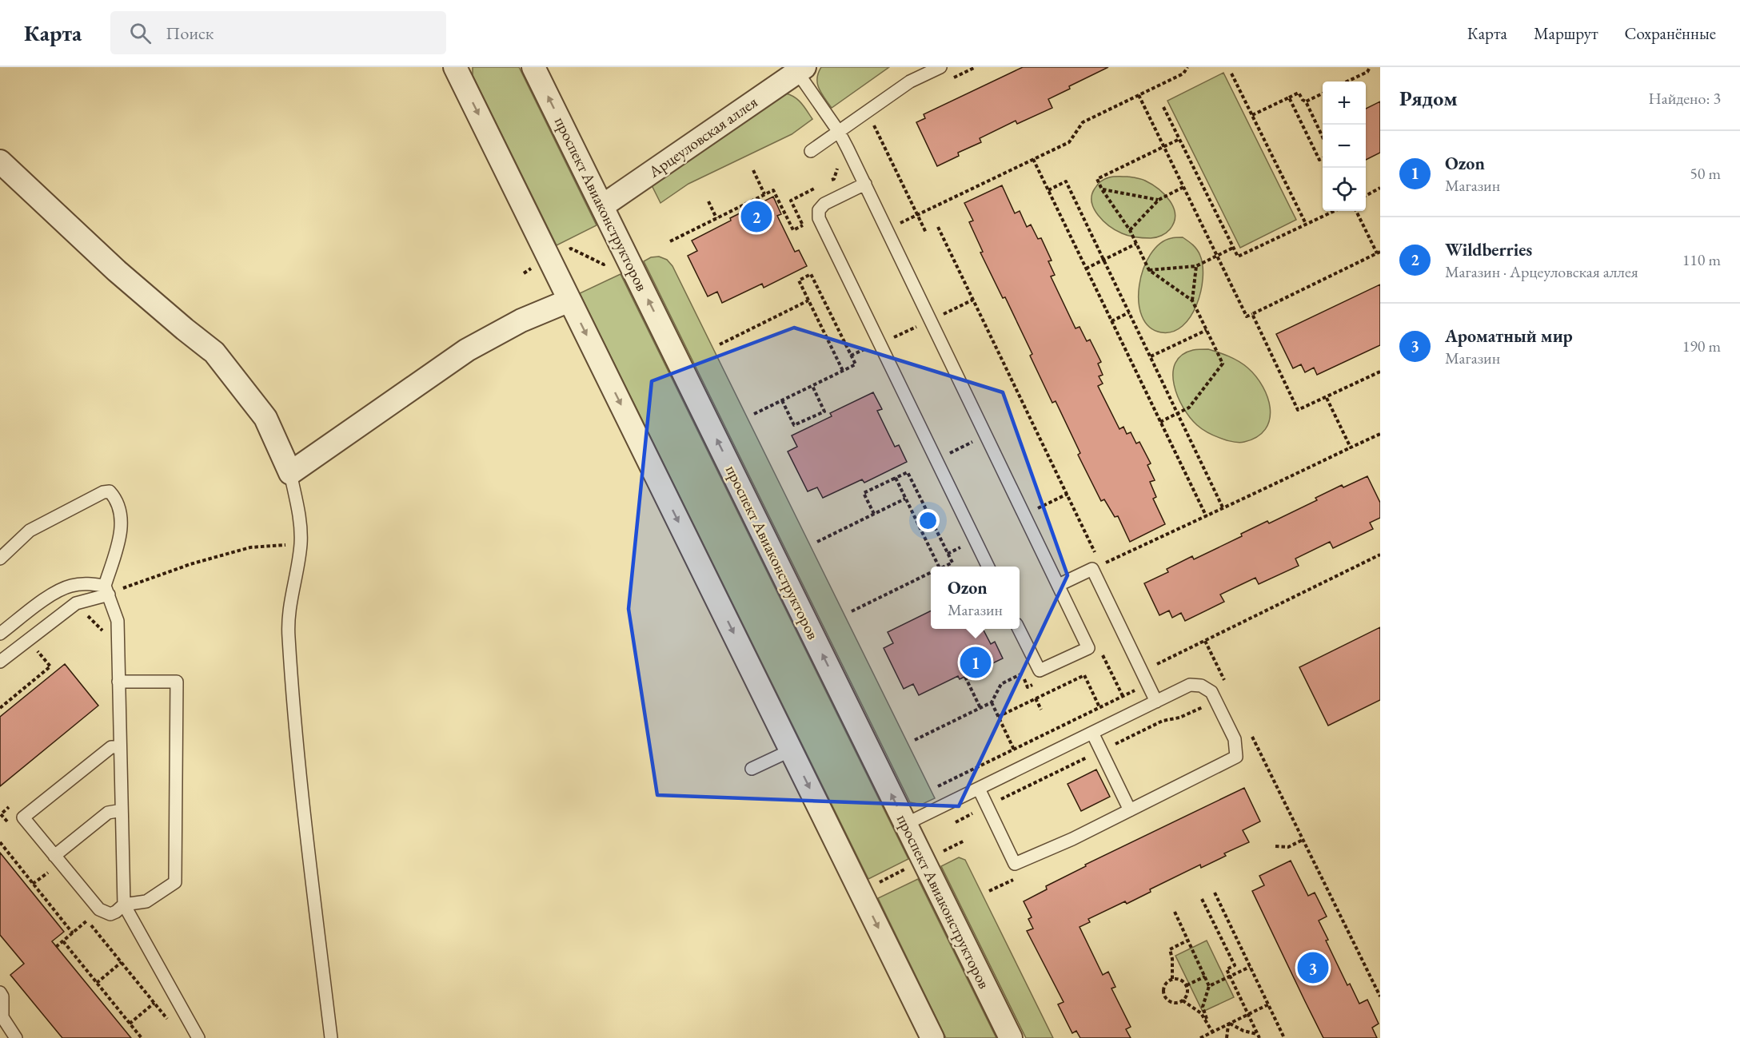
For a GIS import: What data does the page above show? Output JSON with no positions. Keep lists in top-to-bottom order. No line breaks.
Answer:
{"streets":{"street":["Арцеуловская аллея","проспект Авиаконструкторов"]},"crossings":[["Арцеуловская аллея","проспект Авиаконструкторов"]],"page":{"header":"Карта","search":"Поиск","nav":["Карта","Маршрут","Сохранённые"],"heading":["Рядом","Найдено: 3"],"map_buttons":["+","−"],"list":[{"mark":"1","name":"Ozon","note":"Магазин","value":"50 m"},{"mark":"2","name":"Wildberries","note":"Магазин · Арцеуловская аллея","value":"110 m"},{"mark":"3","name":"Ароматный мир","note":"Магазин","value":"190 m"}],"pins":["2","1","3"],"popup":["Ozon","Магазин"]}}
